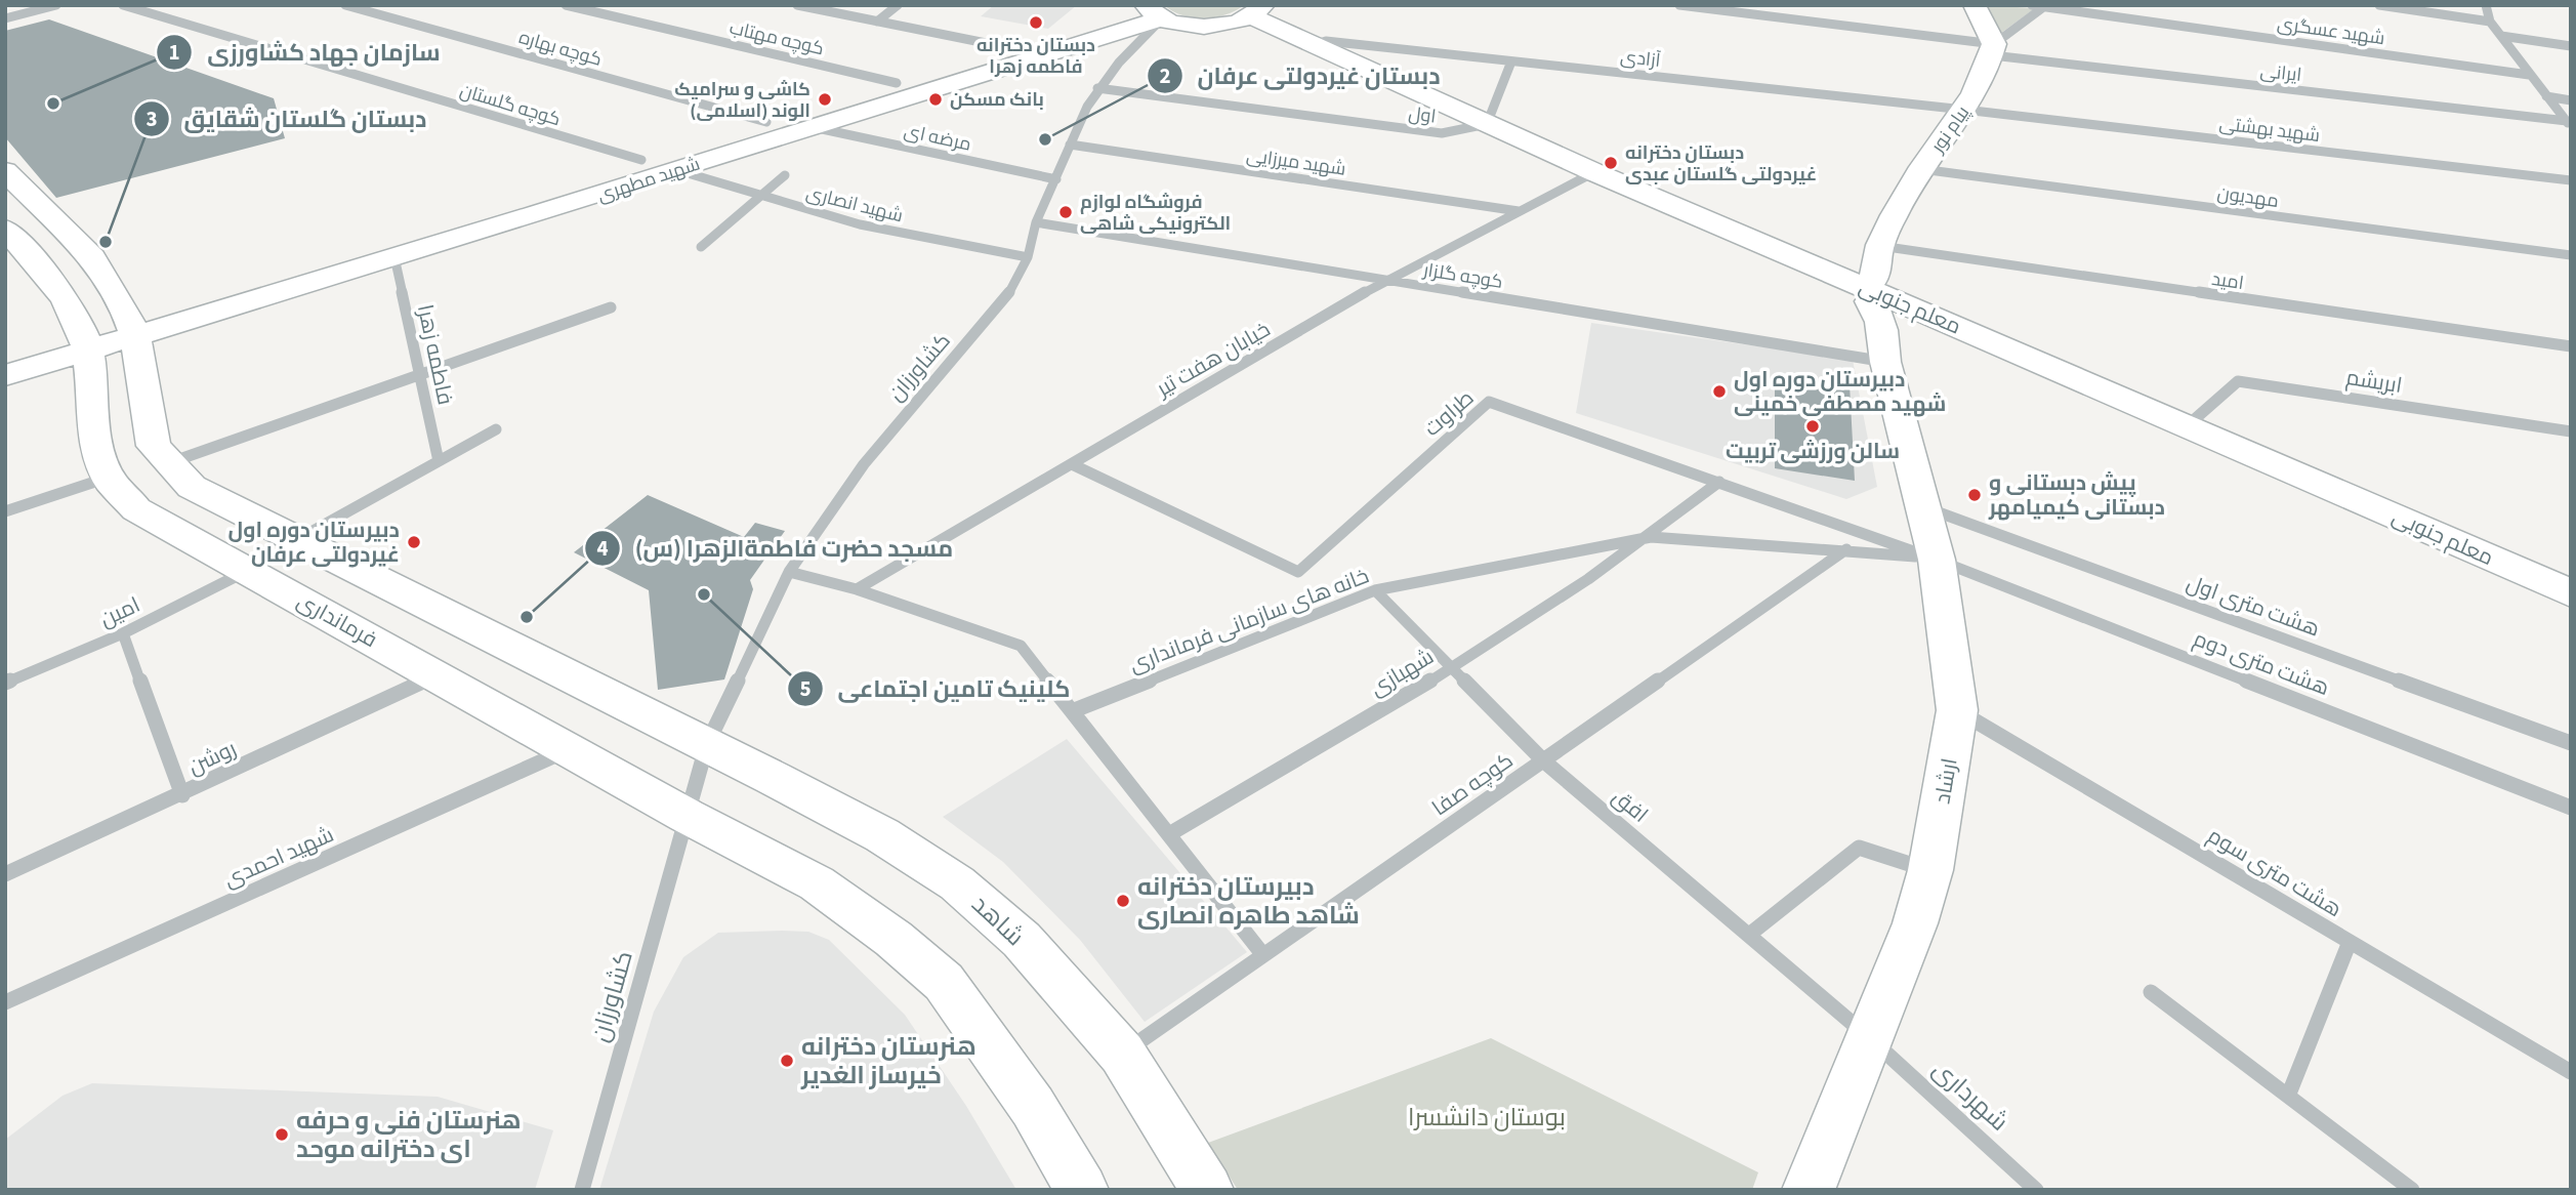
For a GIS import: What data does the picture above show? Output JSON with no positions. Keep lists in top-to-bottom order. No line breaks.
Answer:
{"streets":{"main road":["پیام نور","شهید مطهری","معلم جنوبی","فرمانداری","ارشاد","شاهد"],"street":["شهید عسگری","کوچه مهتاب","کوچه بهاره","آزادی","ایرانی","کوچه گلستان","اول","شهید بهشتی","مرضه ای","شهید میرزایی","مهدیون","شهید انصاری","کوچه گلزار","امید","فاطمه زهرا","خیابان هفت تیر","کشاورزان","ابریشم","طراوت","هشت متری اول","امین","خانه های سازمانی فرمانداری","هشت متری دوم","شهبازی","روشن","کوچه صفا","افق","شهید احمدی","هشت متری سوم","شهرداری"]},"crossings":[["کوچه مهتاب","شهید مطهری"],["کوچه بهاره","شهید مطهری"],["آزادی","پیام نور"],["آزادی","شهید بهشتی"],["آزادی","معلم جنوبی"],["ایرانی","پیام نور"],["کوچه گلستان","شهید مطهری"],["اول","معلم جنوبی"],["اول","کشاورزان"],["پیام نور","شهید بهشتی"],["پیام نور","مهدیون"],["پیام نور","امید"],["پیام نور","معلم جنوبی"],["پیام نور","ارشاد"],["مرضه ای","شهید مطهری"],["مرضه ای","کشاورزان"],["شهید میرزایی","خیابان هفت تیر"],["شهید میرزایی","کشاورزان"],["شهید مطهری","شهید انصاری"],["شهید مطهری","فاطمه زهرا"],["شهید مطهری","کشاورزان"],["شهید انصاری","کشاورزان"],["کوچه گلزار","خیابان هفت تیر"],["کوچه گلزار","کشاورزان"],["کوچه گلزار","ارشاد"],["معلم جنوبی","خیابان هفت تیر"],["معلم جنوبی","ابریشم"],["معلم جنوبی","ارشاد"],["خیابان هفت تیر","طراوت"],["کشاورزان","فرمانداری"],["کشاورزان","شاهد"],["طراوت","خانه های سازمانی فرمانداری"],["طراوت","هشت متری دوم"],["طراوت","شهبازی"],["طراوت","ارشاد"],["هشت متری اول","ارشاد"],["امین","فرمانداری"],["فرمانداری","روشن"],["فرمانداری","شهید احمدی"],["خانه های سازمانی فرمانداری","هشت متری دوم"],["خانه های سازمانی فرمانداری","شهبازی"],["خانه های سازمانی فرمانداری","ارشاد"],["خانه های سازمانی فرمانداری","کوچه صفا"],["خانه های سازمانی فرمانداری","افق"],["هشت متری دوم","ارشاد"],["شهبازی","افق"],["ارشاد","افق"],["ارشاد","هشت متری سوم"],["ارشاد","شهرداری"],["کوچه صفا","افق"],["کوچه صفا","شاهد"],["افق","شهرداری"]],"parks":["بوستان دانشسرا"],"places":["دبستان دخترانه فاطمه زهرا","کاشی و سرامیک الوند (اسلامی)","بانک مسکن","سازمان جهاد کشاورزی","دبستان غیردولتی عرفان","دبستان دخترانه غیردولتی گلستان عبدی","فروشگاه لوازم الکترونیکی شاهی","دبستان گلستان شقایق","دبیرستان دوره اول شهید مصطفی خمینی","سالن ورزشی تربیت","پیش دبستانی و دبستانی کیمیامهر","دبیرستان دوره اول غیردولتی عرفان","کلینیک تامین اجتماعی","مسجد حضرت فاطمةالزهرا (س)","دبیرستان دخترانه شاهد طاهره انصاری","هنرستان دخترانه خیرساز الغدیر","هنرستان فنی و حرفه ای دخترانه موحد"]}
